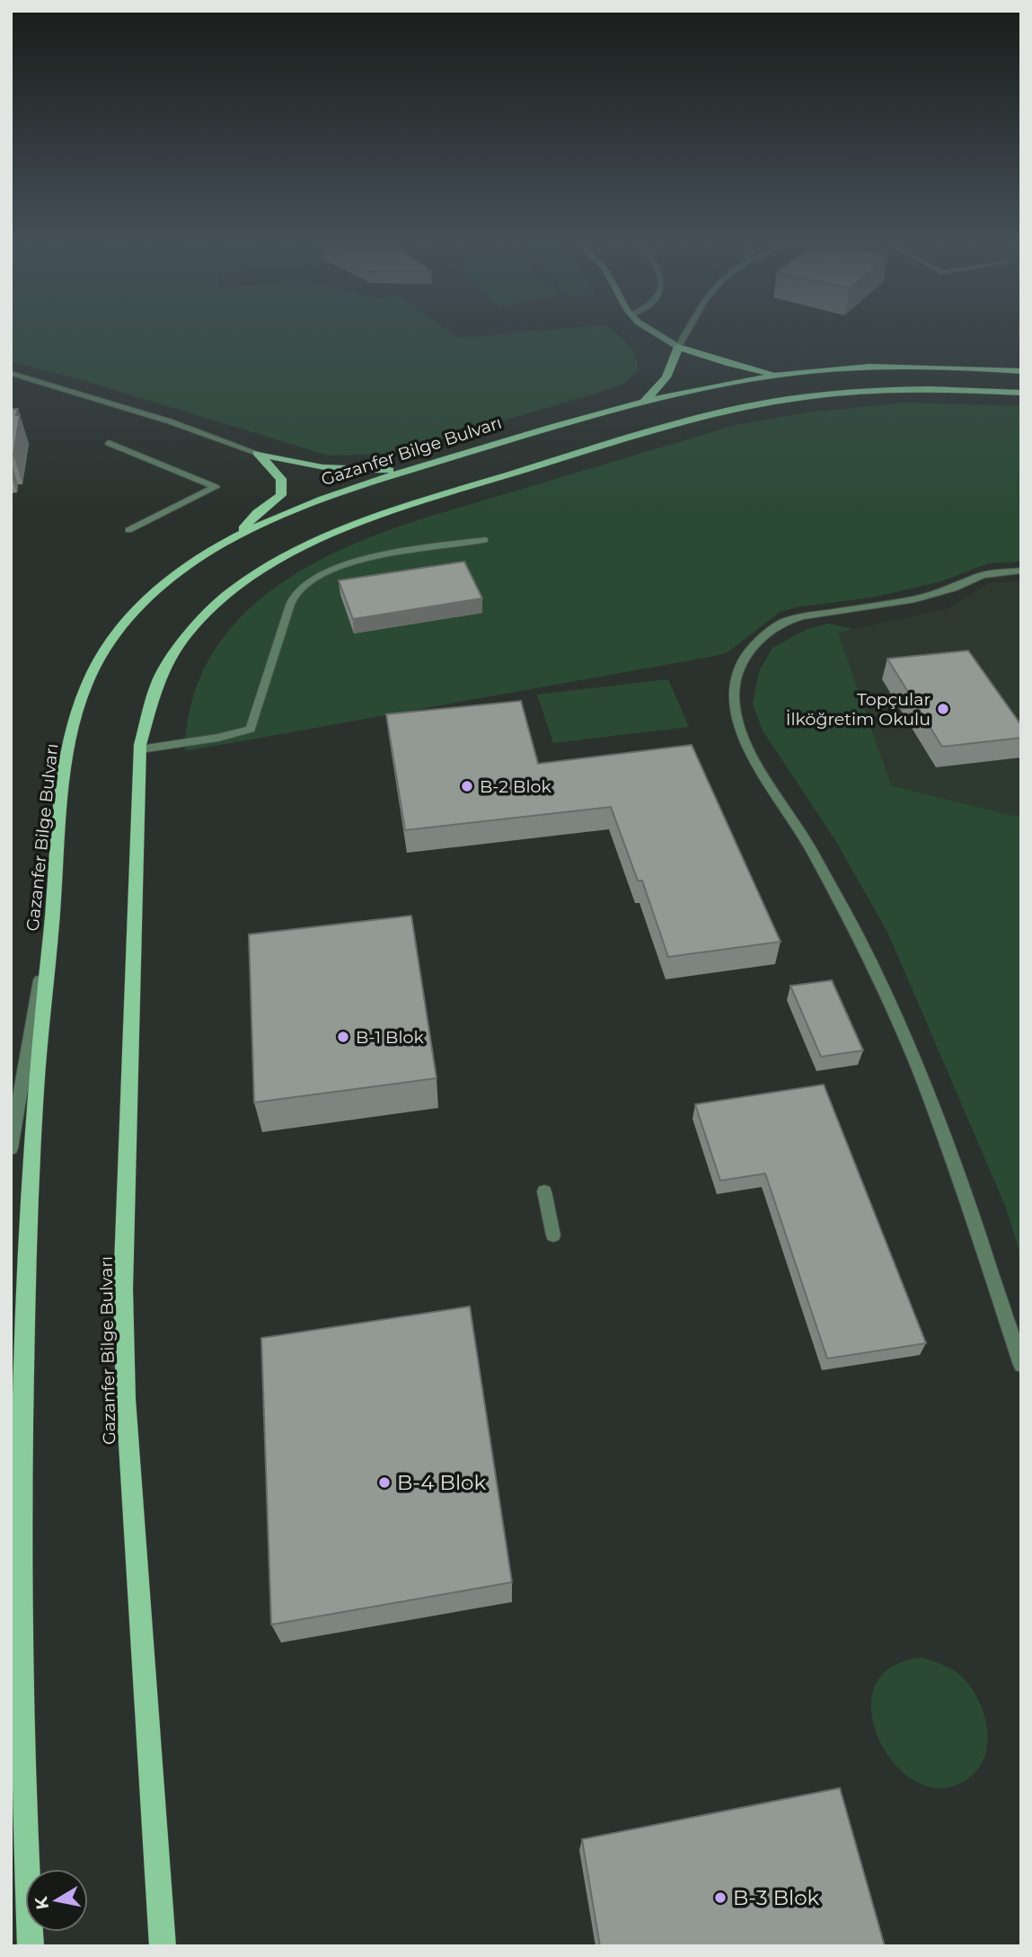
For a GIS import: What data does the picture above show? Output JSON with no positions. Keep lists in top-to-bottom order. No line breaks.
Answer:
{"streets":{"main road":["Gazanfer Bilge Bulvarı"]},"places":["Topçular İlköğretim Okulu","B-2 Blok","B-1 Blok","B-4 Blok","B-3 Blok"],"north":"left"}
